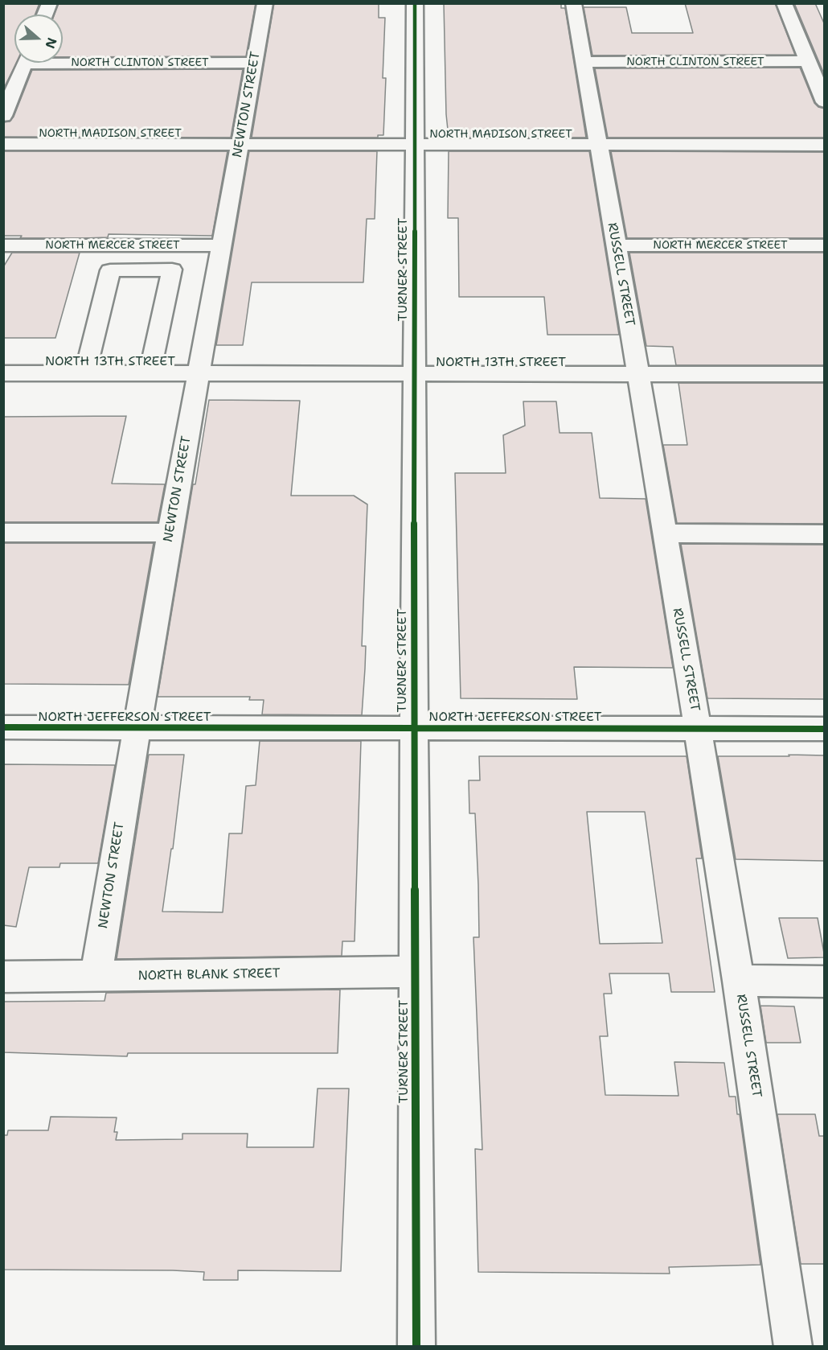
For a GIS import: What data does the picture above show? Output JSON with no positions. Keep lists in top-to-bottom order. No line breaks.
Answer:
{"streets":{"street":["NORTH CLINTON STREET","NEWTON STREET","NORTH MADISON STREET","NORTH MERCER STREET","TURNER STREET","RUSSELL STREET","NORTH 13TH STREET","NORTH JEFFERSON STREET","NORTH BLANK STREET"]},"crossings":[["NORTH CLINTON STREET","NEWTON STREET"],["NORTH CLINTON STREET","RUSSELL STREET"],["NEWTON STREET","NORTH MADISON STREET"],["NEWTON STREET","NORTH MERCER STREET"],["NEWTON STREET","NORTH 13TH STREET"],["NEWTON STREET","NORTH JEFFERSON STREET"],["NEWTON STREET","NORTH BLANK STREET"],["NORTH MADISON STREET","TURNER STREET"],["NORTH MADISON STREET","RUSSELL STREET"],["NORTH MERCER STREET","RUSSELL STREET"],["TURNER STREET","NORTH 13TH STREET"],["TURNER STREET","NORTH JEFFERSON STREET"],["TURNER STREET","NORTH BLANK STREET"],["RUSSELL STREET","NORTH 13TH STREET"],["RUSSELL STREET","NORTH JEFFERSON STREET"]],"north":"right"}
